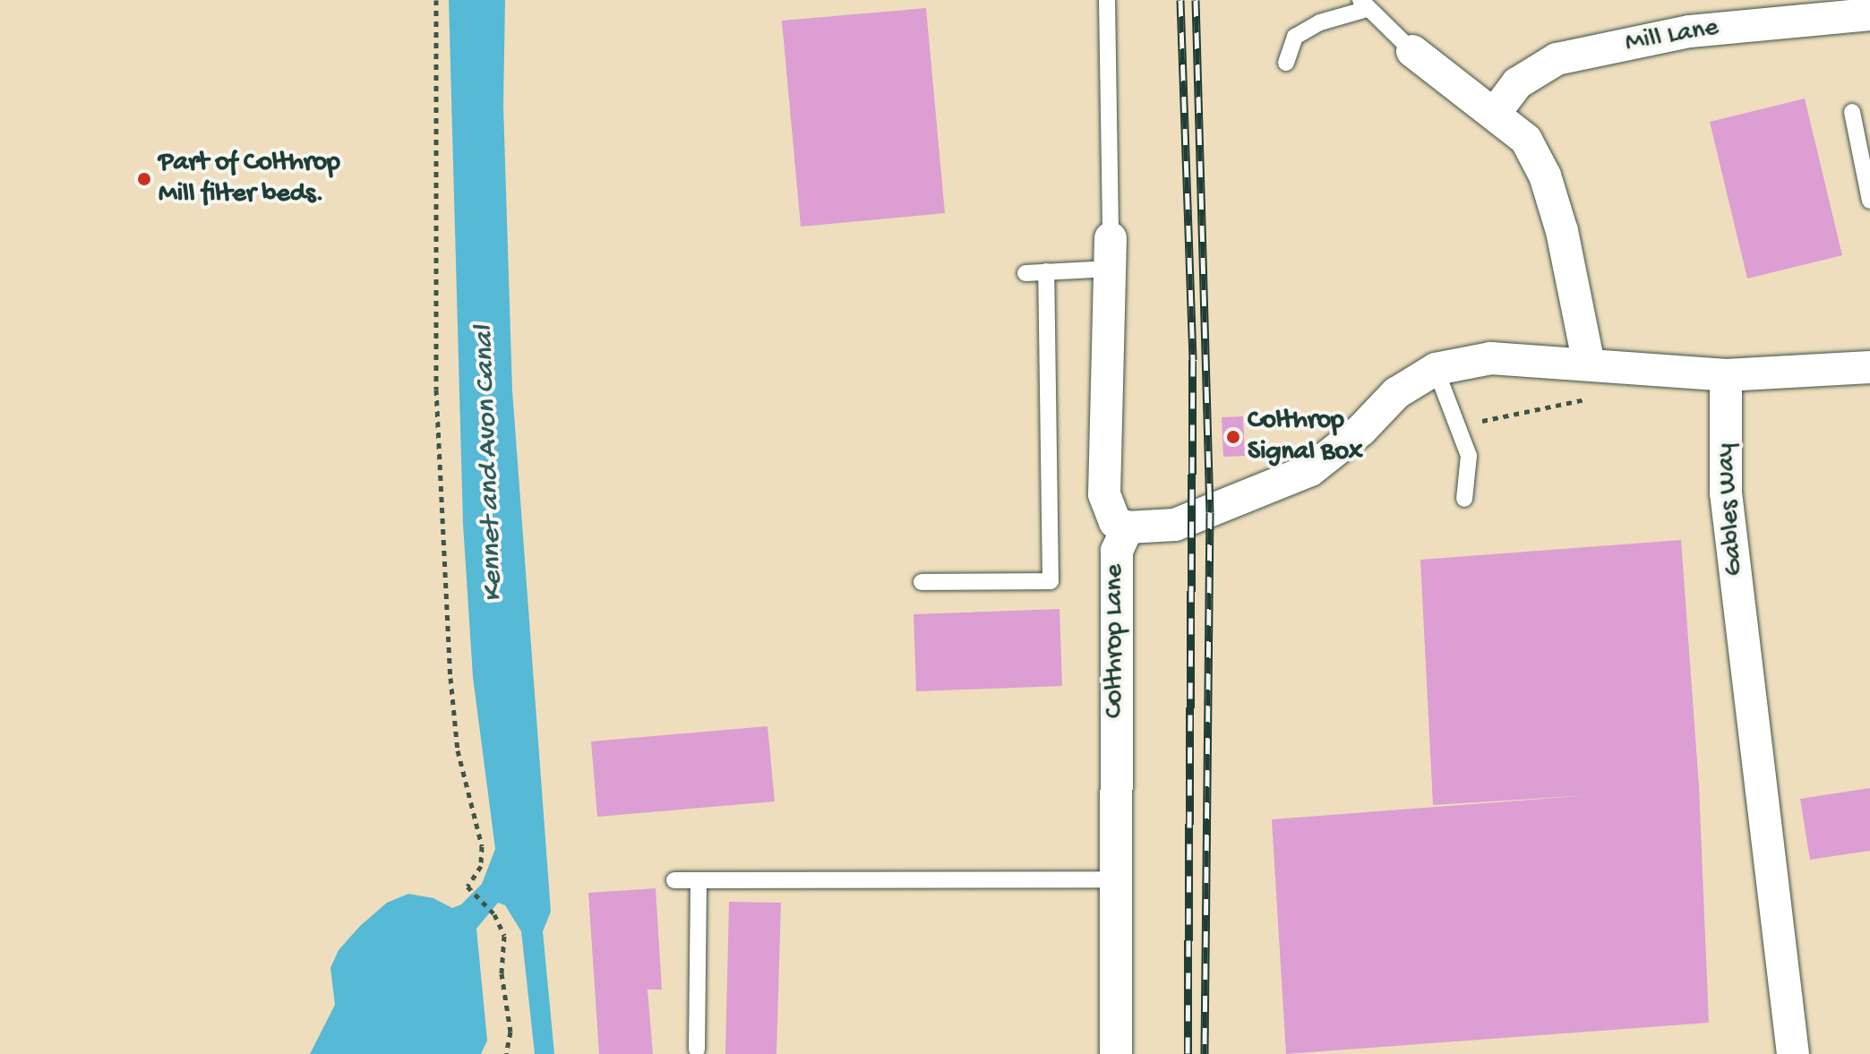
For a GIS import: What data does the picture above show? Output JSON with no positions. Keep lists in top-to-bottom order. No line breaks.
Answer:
{"streets":{"street":["Mill Lane","Gables Way","Colthrop Lane"]},"water":["Kennet and Avon Canal"],"places":["Part of Colthrop Mill filter beds.","Colthrop Signal Box"]}
